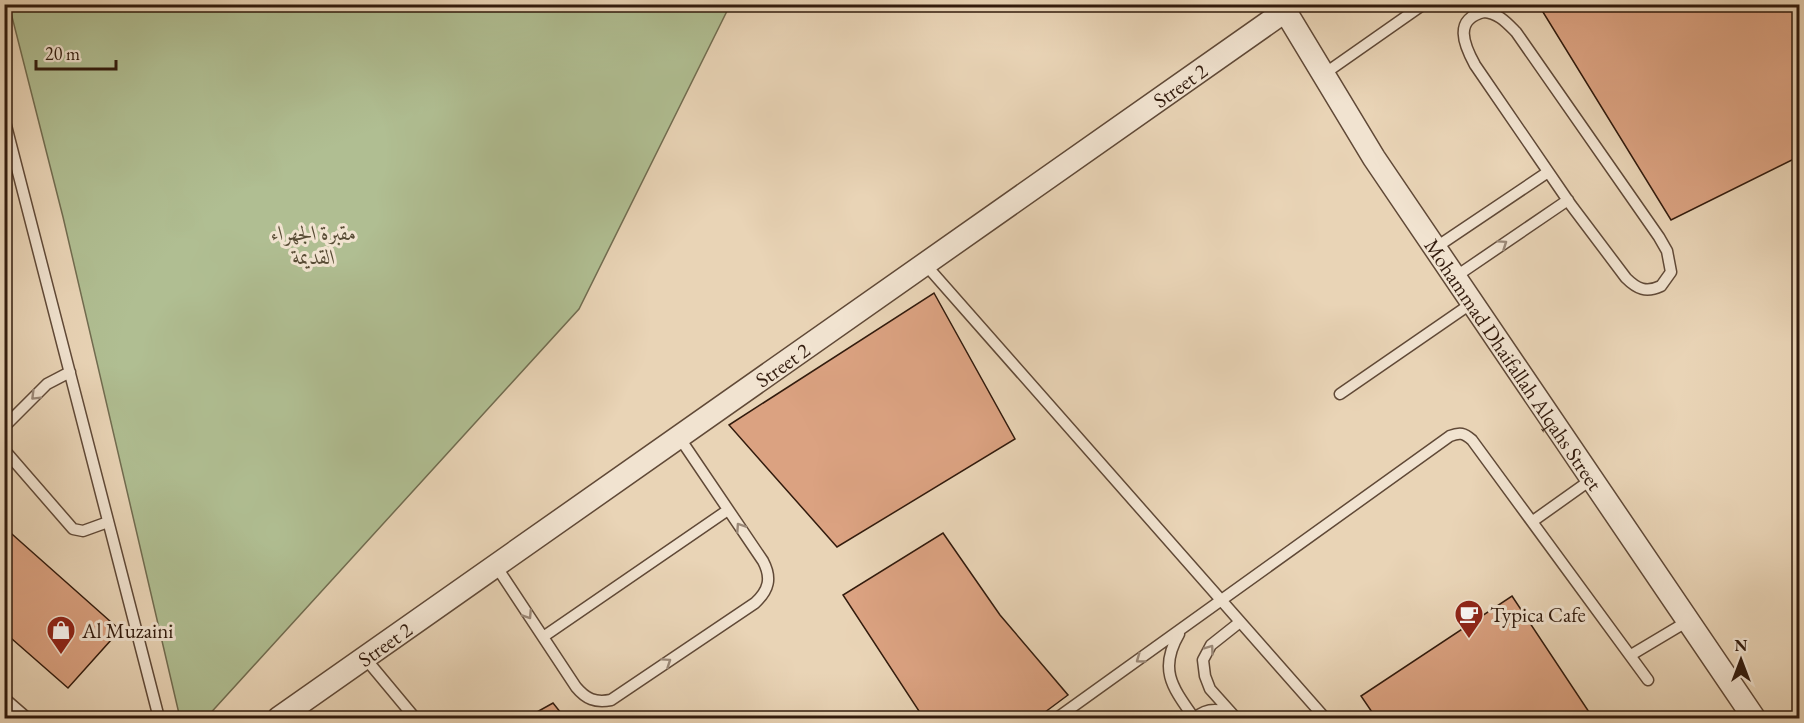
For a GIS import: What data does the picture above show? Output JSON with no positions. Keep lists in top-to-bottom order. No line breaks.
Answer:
{"streets":{"street":["Street 2","Mohammad Dhaifallah Alqahs Street"]},"crossings":[["Street 2","Mohammad Dhaifallah Alqahs Street"]],"parks":["مقبرة الجهراء القديمة"],"places":{"cafe":["Typica Cafe"],"shop":["Al Muzaini"]},"scale_bar":"20 m","north":"top"}
